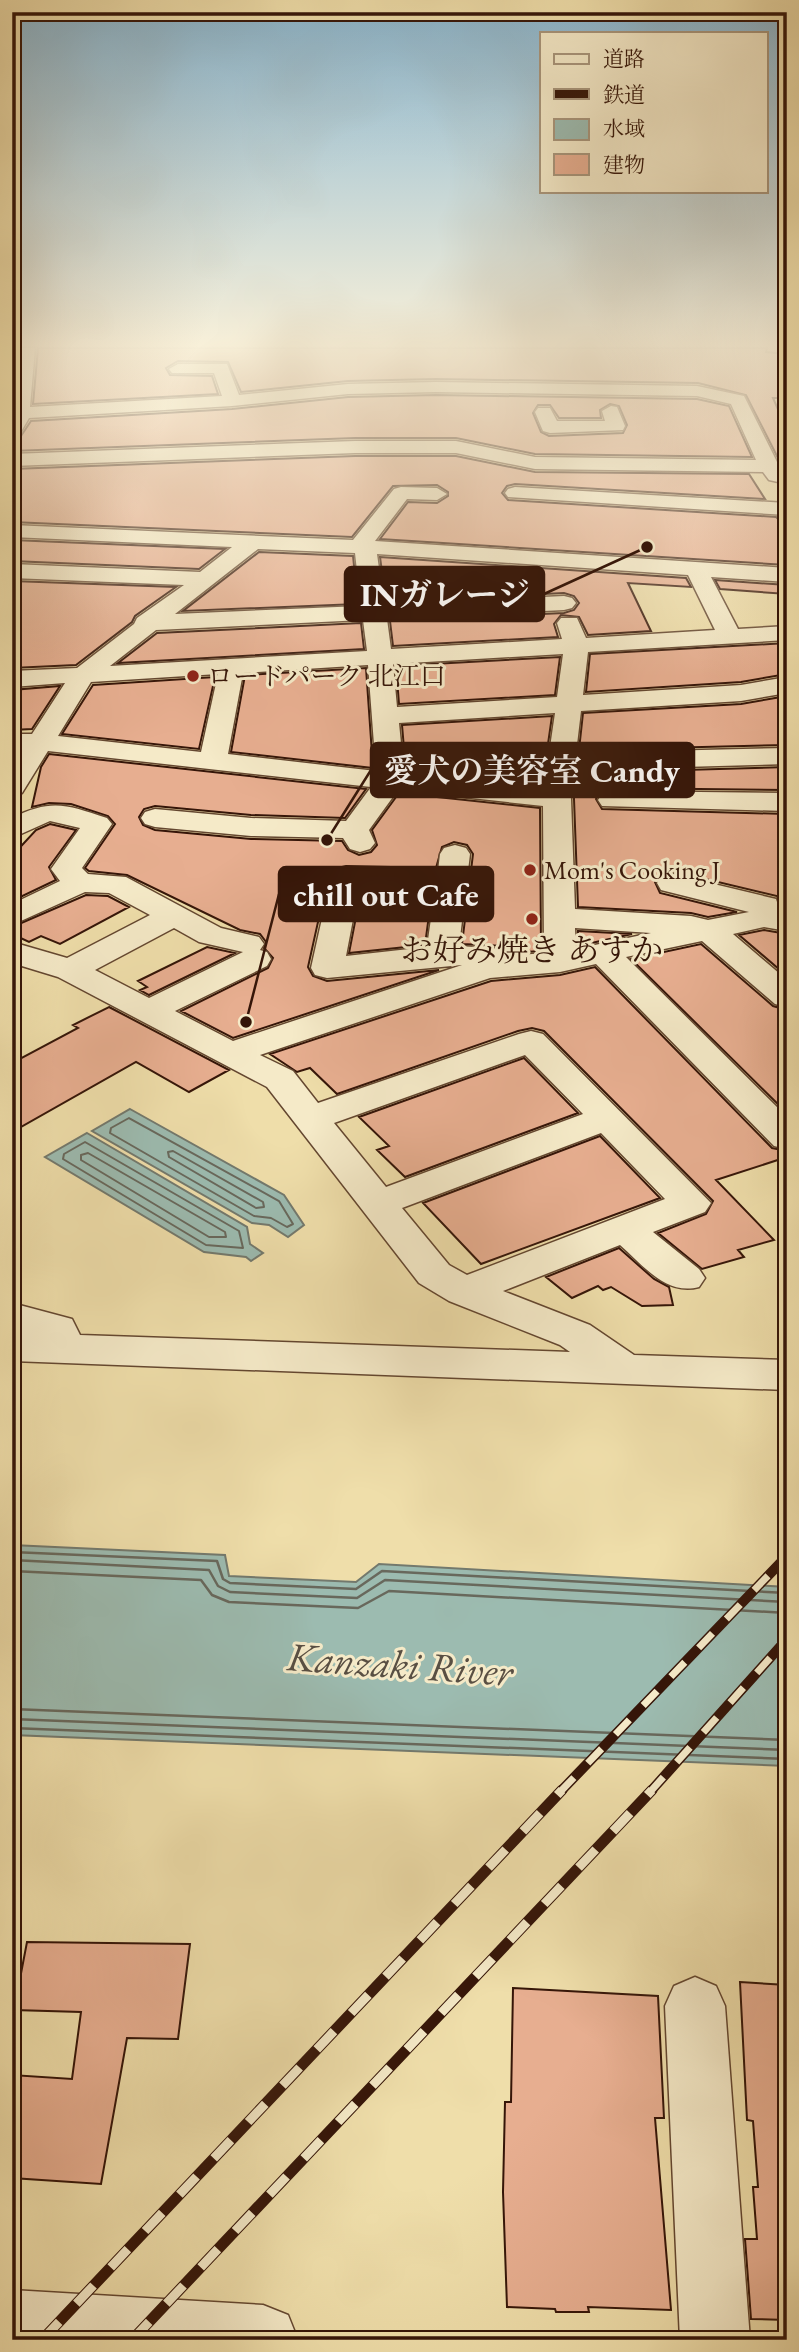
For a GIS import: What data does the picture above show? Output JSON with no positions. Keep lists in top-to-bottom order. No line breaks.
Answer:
{"water":["Kanzaki River"],"places":["INガレージ","ロードパーク 北江口","愛犬の美容室 Candy","Mom's Cooking J","お好み焼き あすか","chill out Cafe"],"legend":["道路","鉄道","水域","建物"]}
